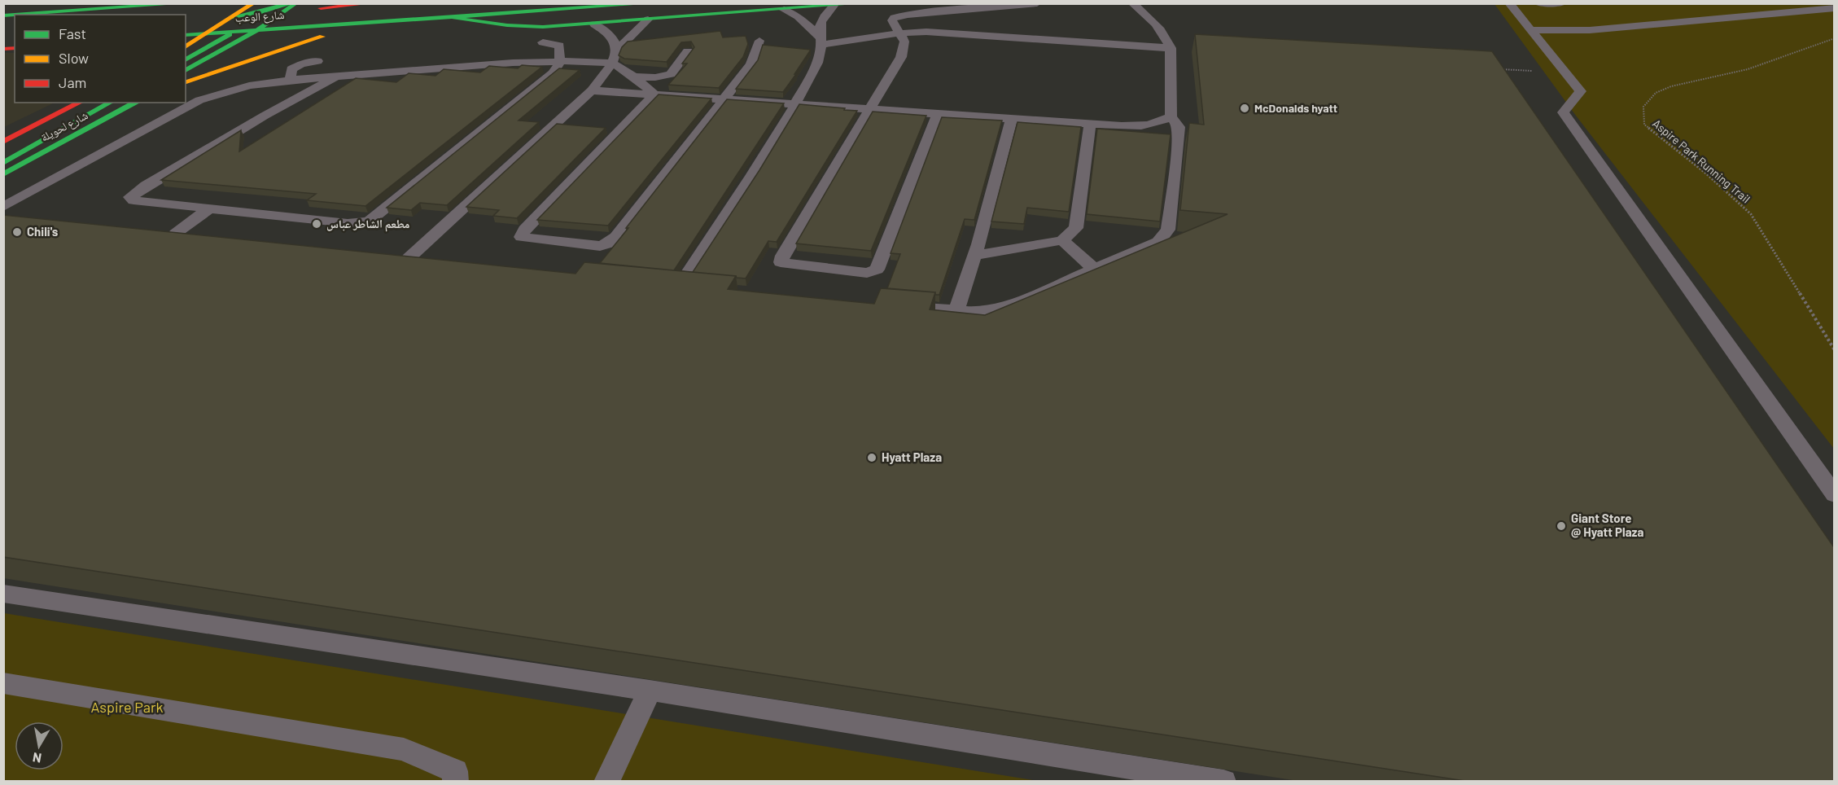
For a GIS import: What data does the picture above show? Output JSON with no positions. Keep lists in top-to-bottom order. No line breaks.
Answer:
{"streets":{"main road":["شارع الوعب","شارع لحويلة"],"path":["Aspire Park Running Trail"]},"parks":["Aspire Park"],"places":["McDonalds hyatt","مطعم الشاطر عباس","Chili's","Hyatt Plaza","Giant Store @ Hyatt Plaza"],"legend":["Fast","Slow","Jam"],"north":"bottom"}
